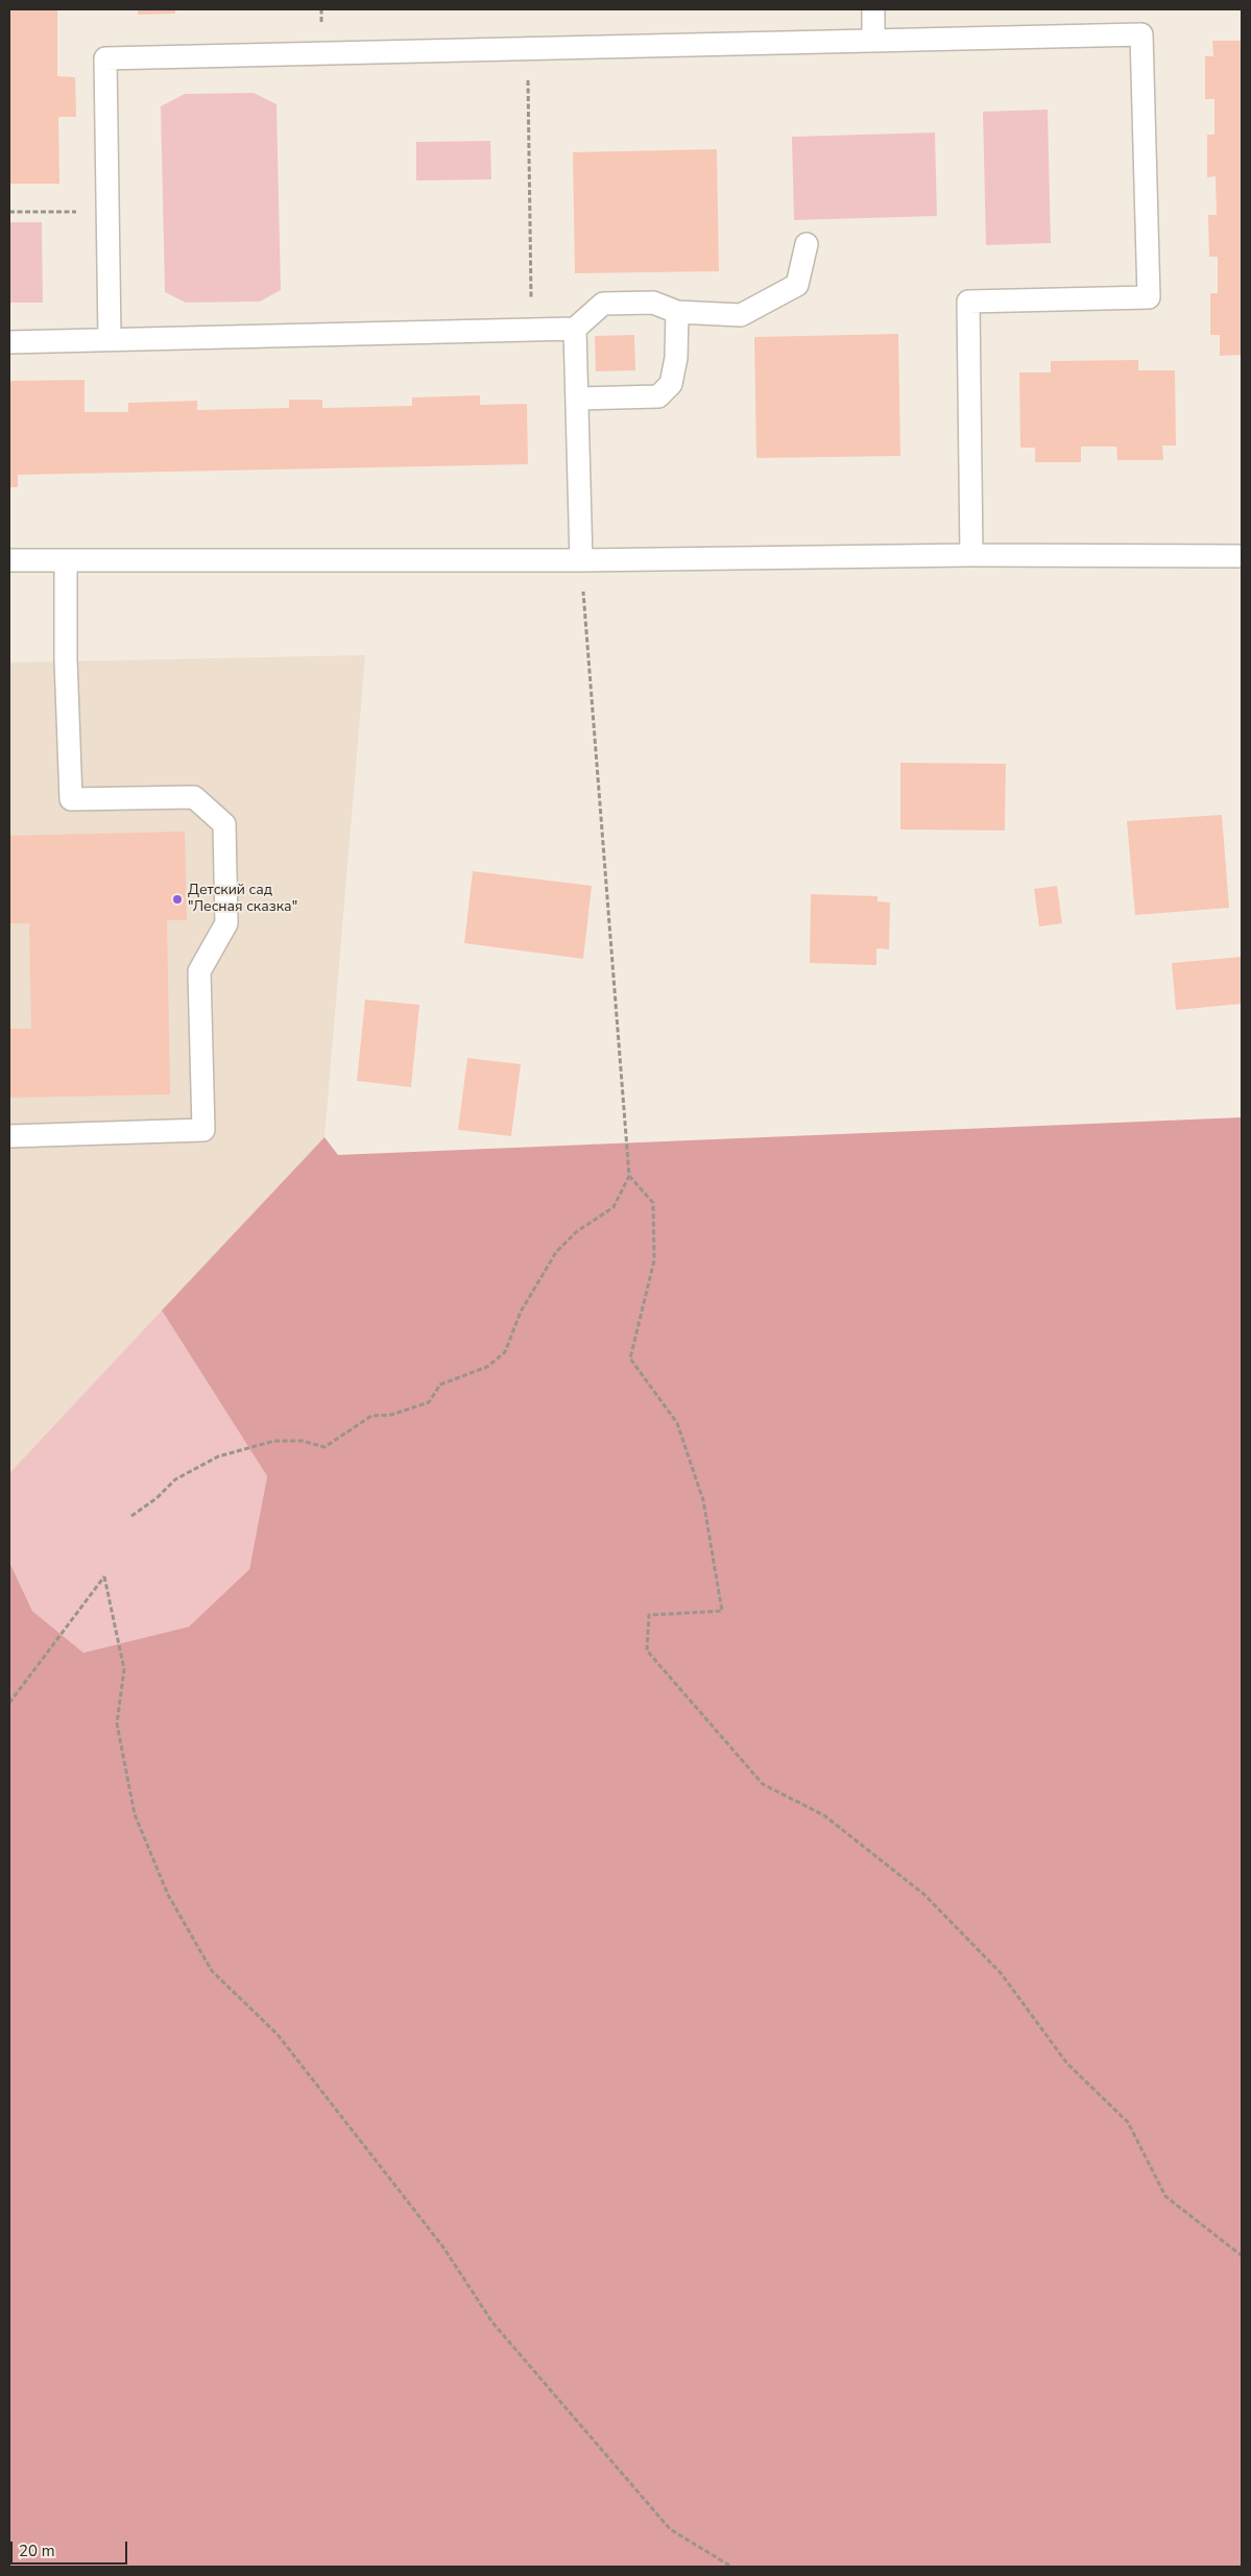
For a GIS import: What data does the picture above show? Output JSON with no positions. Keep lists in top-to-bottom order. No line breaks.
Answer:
{"places":["Детский сад \"Лесная сказка\""],"scale_bar":"20 m"}
